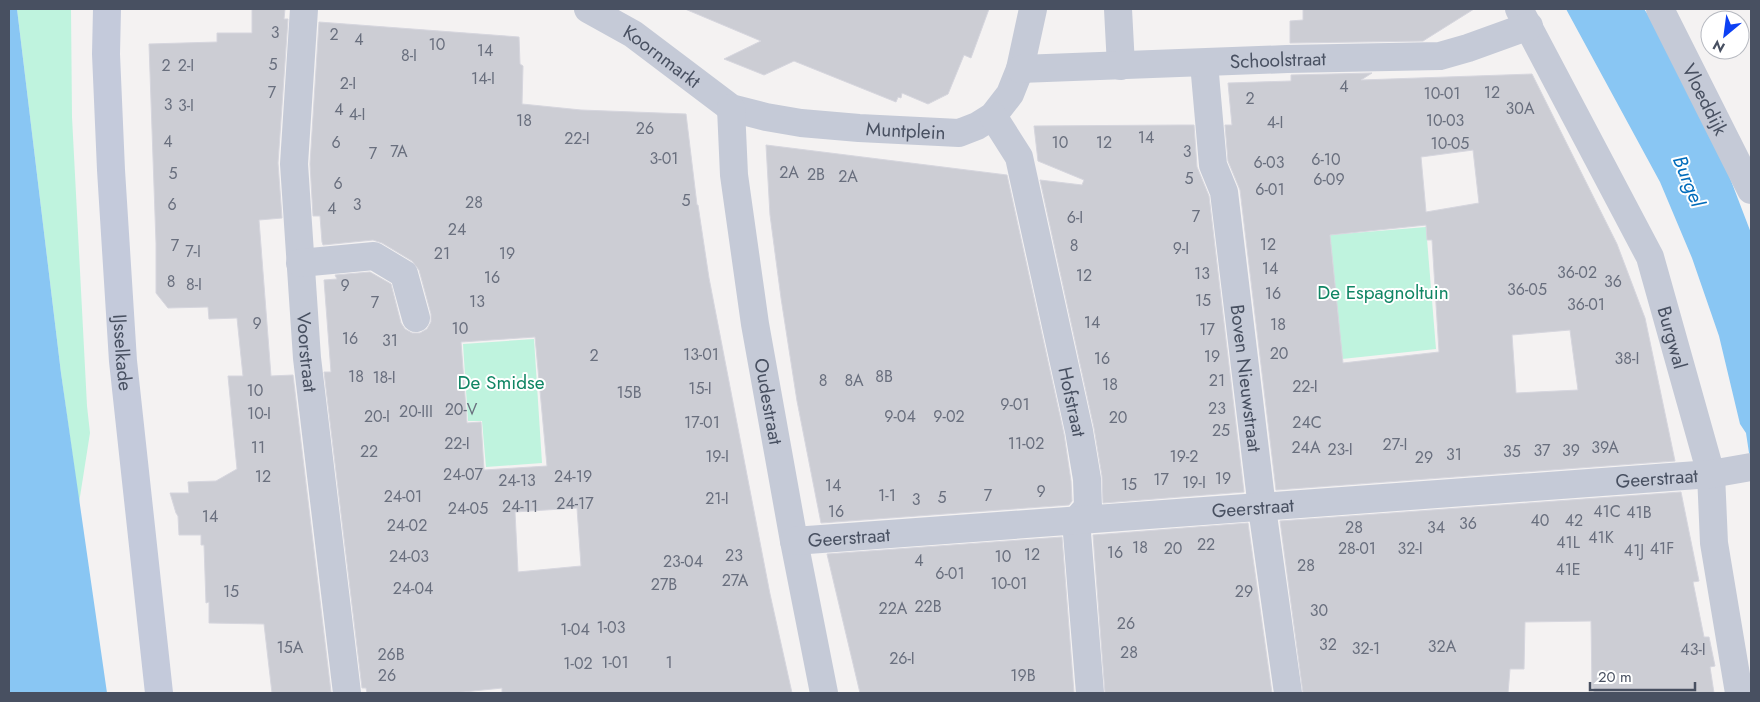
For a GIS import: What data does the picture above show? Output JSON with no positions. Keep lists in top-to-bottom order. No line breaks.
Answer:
{"streets":{"street":["Koornmarkt","Schoolstraat","Vloeddijk","Muntplein","Burgwal","IJsselkade","Voorstraat","Boven Nieuwstraat","Hofstraat","Oudestraat","Geerstraat"]},"crossings":[["Koornmarkt","Muntplein"],["Koornmarkt","Oudestraat"],["Schoolstraat","Muntplein"],["Schoolstraat","Burgwal"],["Schoolstraat","Boven Nieuwstraat"],["Muntplein","Hofstraat"],["Muntplein","Oudestraat"],["Burgwal","Geerstraat"],["Boven Nieuwstraat","Geerstraat"],["Hofstraat","Geerstraat"],["Oudestraat","Geerstraat"]],"water":["Burgel"],"parks":["De Espagnoltuin","De Smidse"],"house_numbers":["3","2","4","10","14","8-I","5","2","2-I","14-I","2-I","4","7","12","10-01","2","3","3-I","30A","4","4-I","18","10-03","4-I","26","14","22-I","4","6","10","12","10-05","7A","3","7","3-01","6-10","6-03","2A","5","2B","2A","5","6-09","6","6-01","5","28","6","3","4","7","6-I","24","12","7","8","9-I","7-I","21","19","14","36-02","13","12","16","8","36","8-I","9","36-05","16","15","13","7","36-01","14","9","18","10","17","16","31","20","13-01","2","19","16","38-I","18","8B","18-I","8","8A","21","18","22-I","15-I","10","15B","9-01","23","20-V","20-III","10-I","20-I","9-04","9-02","20","17-01","24C","25","22-I","11-02","27-I","11","24A","39A","23-I","37","39","22","35","31","19-I","19-2","29","24-07","12","24-19","19","17","24-13","19-I","15","14","9","1-1","7","24-01","5","21-I","3","24-17","24-11","24-05","16","41C","41B","14","40","42","36","24-02","28","34","41K","41L","22","18","20","28-01","32-I","41F","41J","16","12","23","24-03","10","4","23-04","28","41E","6-01","27A","10-01","27B","24-04","15","29","22B","22A","30","26","1-03","1-04","32","32A","15A","32-1","43-I","28","26B","26-I","1-01","1","1-02","26","19B"],"scale_bar":"20 m","north":"bottom left"}
